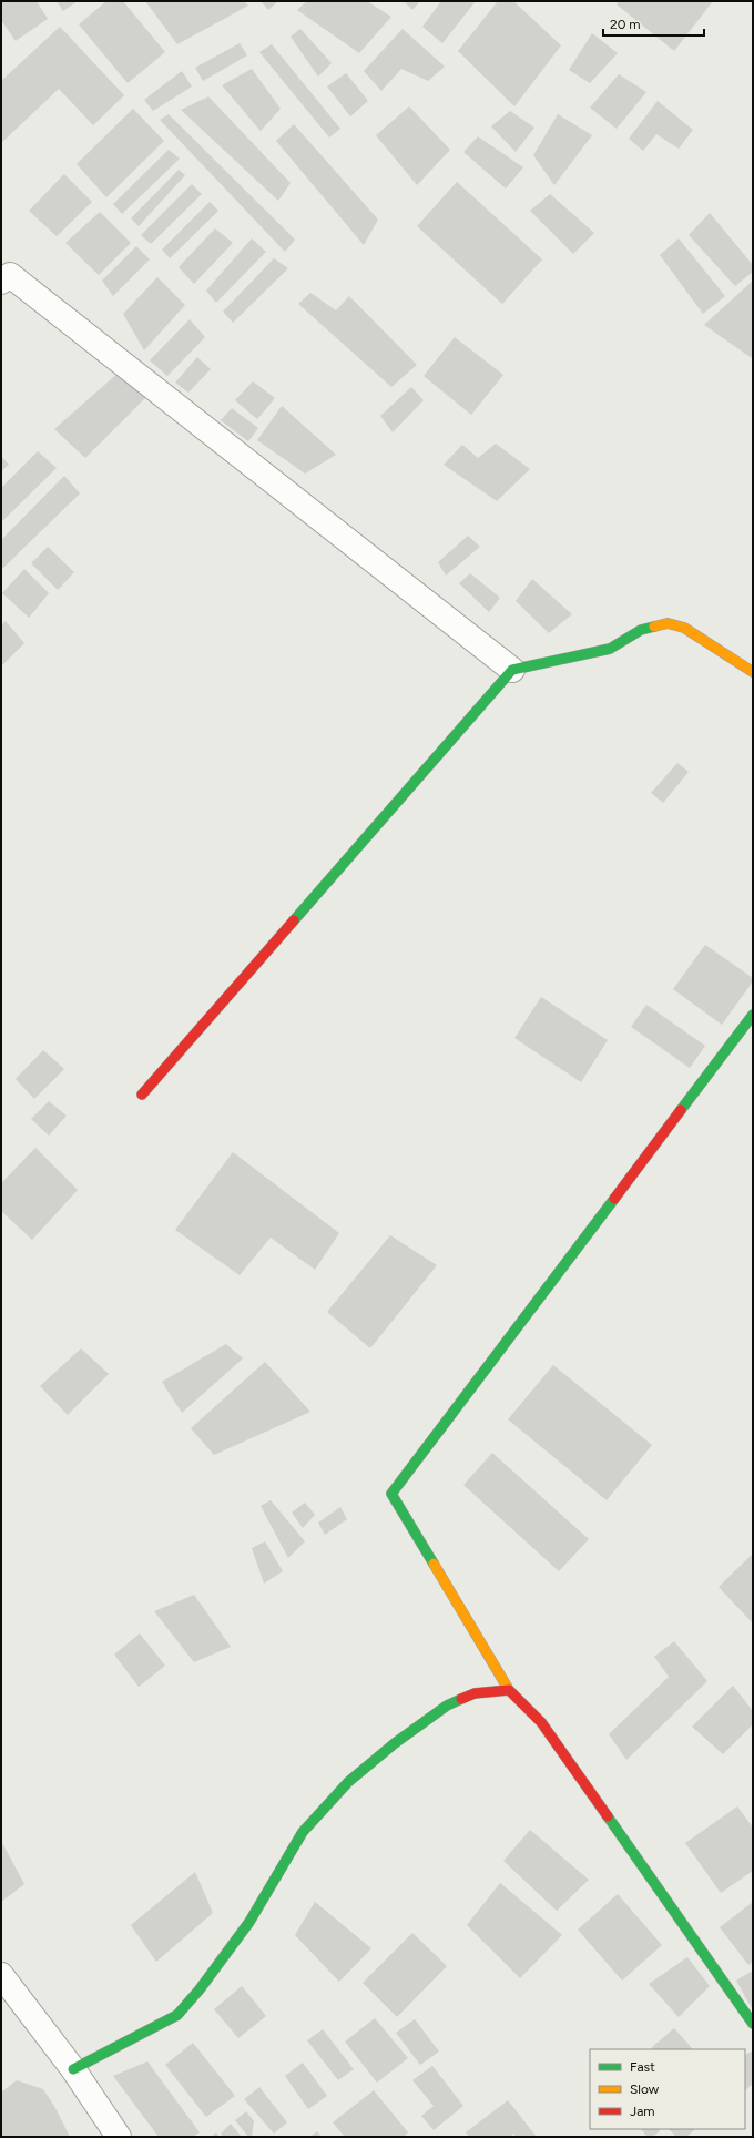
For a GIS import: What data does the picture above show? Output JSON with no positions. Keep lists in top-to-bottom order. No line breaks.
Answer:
{"legend":["Fast","Slow","Jam"],"scale_bar":"20 m"}
